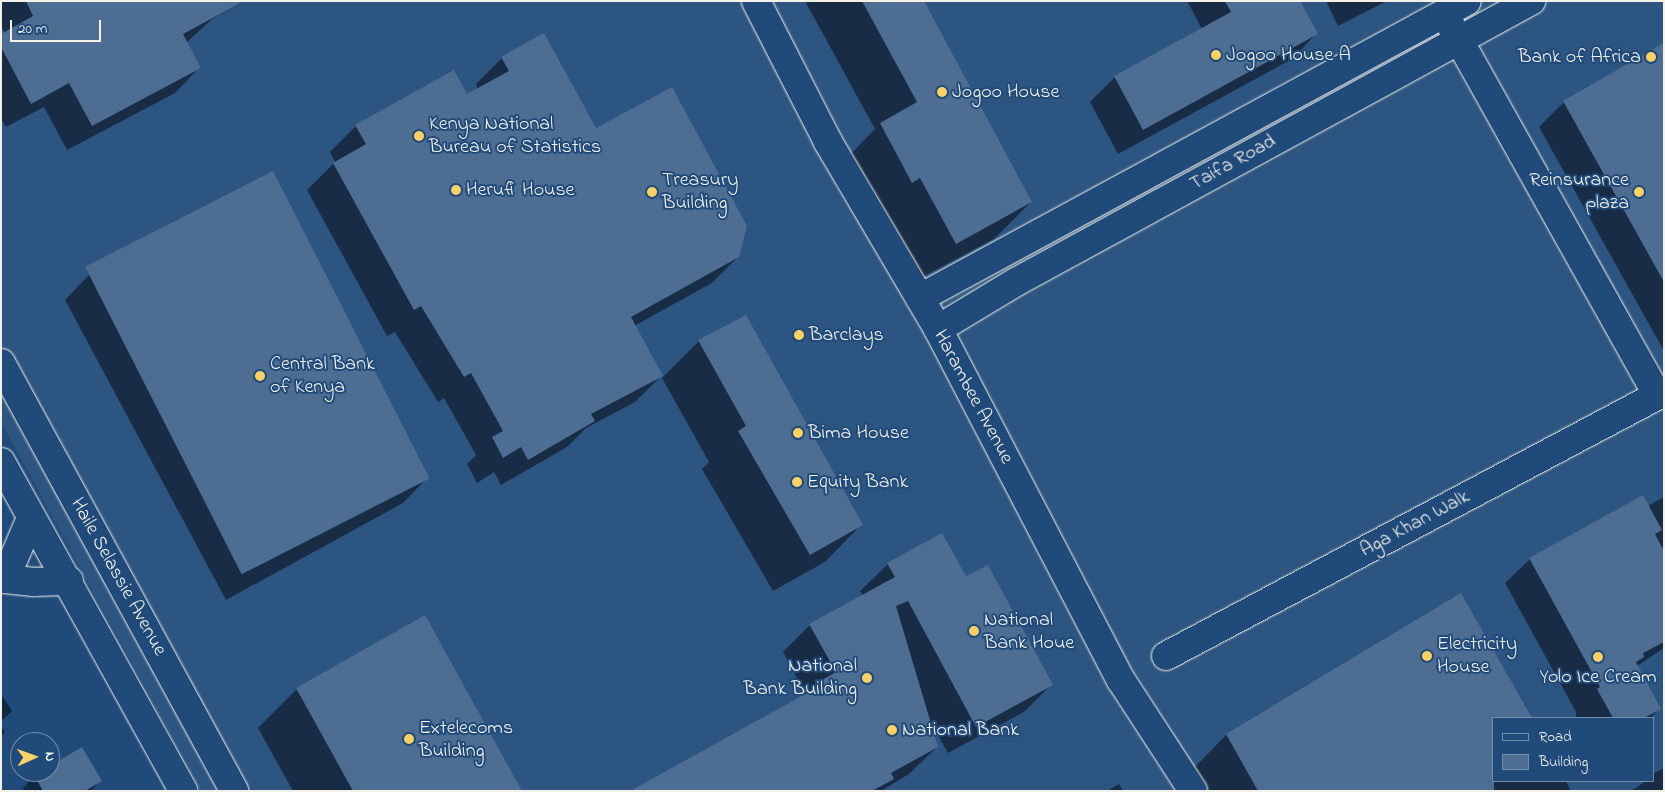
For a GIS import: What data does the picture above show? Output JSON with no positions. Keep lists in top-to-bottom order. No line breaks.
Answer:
{"streets":{"street":["Taifa Road","Harambee Avenue","Aga Khan Walk","Haile Selassie Avenue"]},"crossings":[["Taifa Road","Harambee Avenue"]],"places":["Jogoo House A","Bank of Africa","Jogoo House","Kenya National Bureau of Statistics","Herufi House","Treasury Building","Reinsurance plaza","Barclays","Central Bank of Kenya","Bima House","Equity Bank","National Bank Houe","Electricity House","Yolo Ice Cream","National Bank Building","National Bank","Extelecoms Building"],"legend":["Road","Building"],"scale_bar":"20 m","north":"right"}
